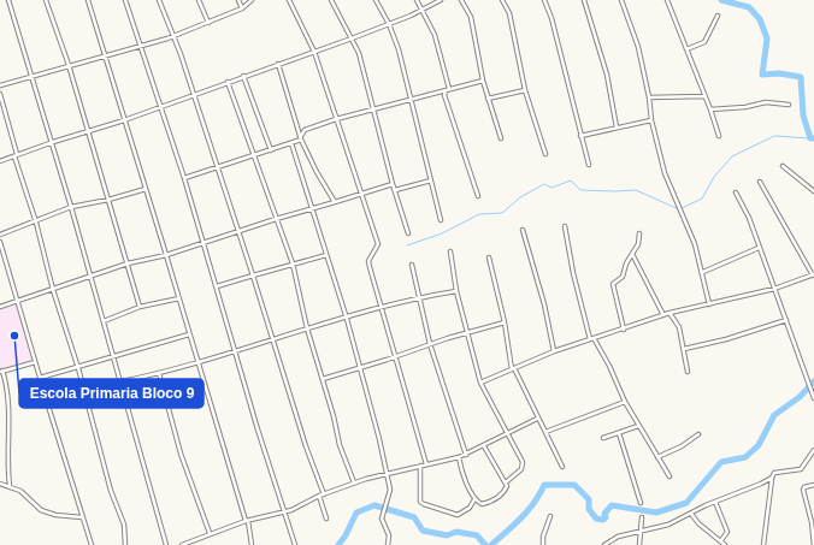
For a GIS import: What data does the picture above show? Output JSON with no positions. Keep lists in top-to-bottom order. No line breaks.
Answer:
{"places":["Escola Primaria Bloco 9"]}
